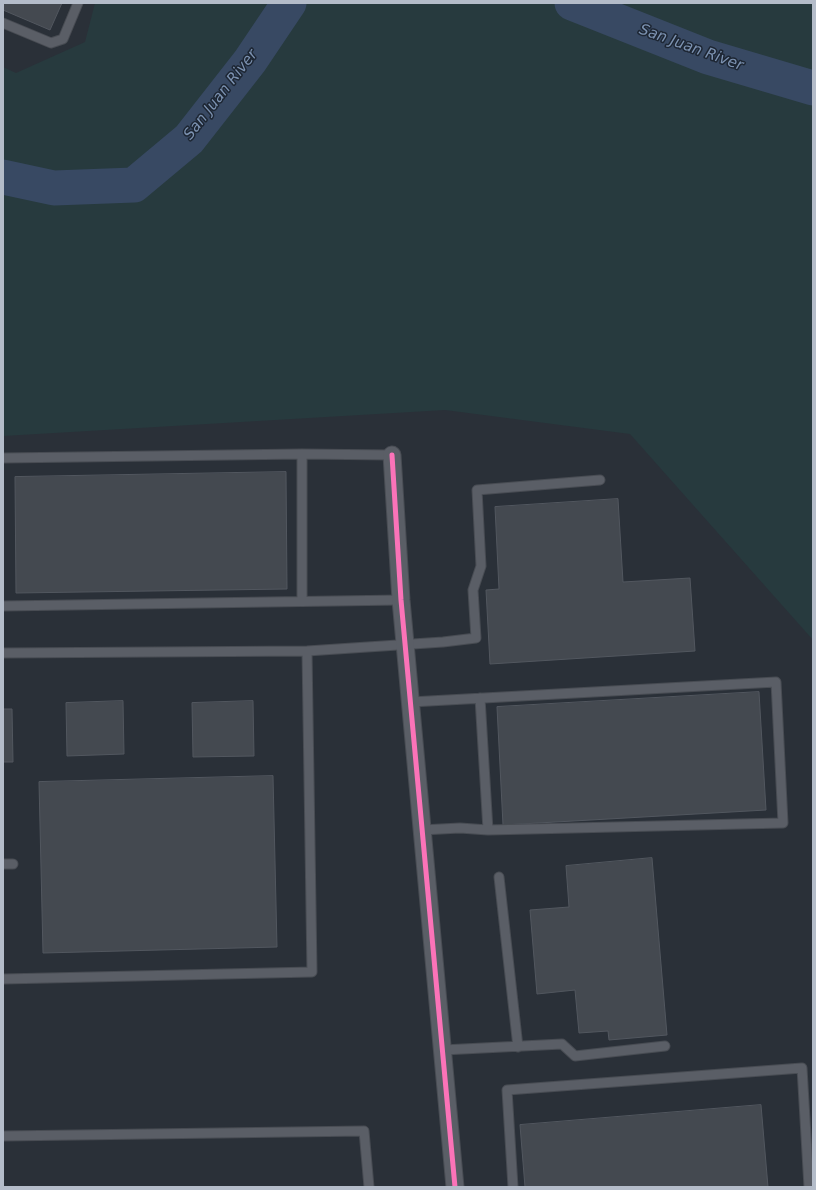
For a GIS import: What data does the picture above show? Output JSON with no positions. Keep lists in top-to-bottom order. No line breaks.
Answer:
{"water":["San Juan River"]}
